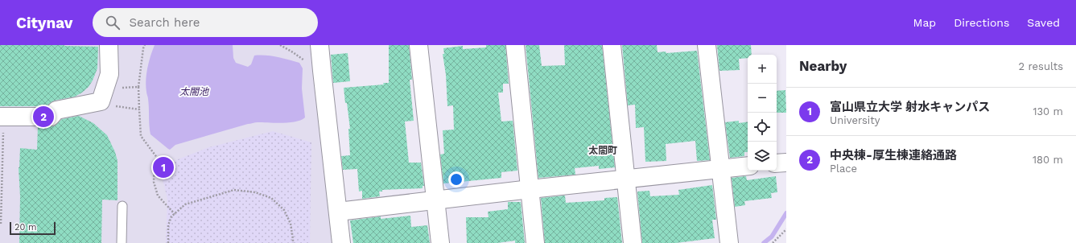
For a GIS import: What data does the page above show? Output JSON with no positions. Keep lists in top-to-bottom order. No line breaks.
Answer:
{"districts":["太閤町"],"water":["太閤池"],"scale_bar":"20 m","page":{"header":"Citynav","search":"Search here","nav":["Map","Directions","Saved"],"heading":["Nearby","2 results"],"map_buttons":["+","−"],"list":[{"mark":"1","name":"富山県立大学 射水キャンパス","note":"University","value":"130 m"},{"mark":"2","name":"中央棟-厚生棟連絡通路","note":"Place","value":"180 m"}],"pins":["2","1"],"scale":"20 m"}}
